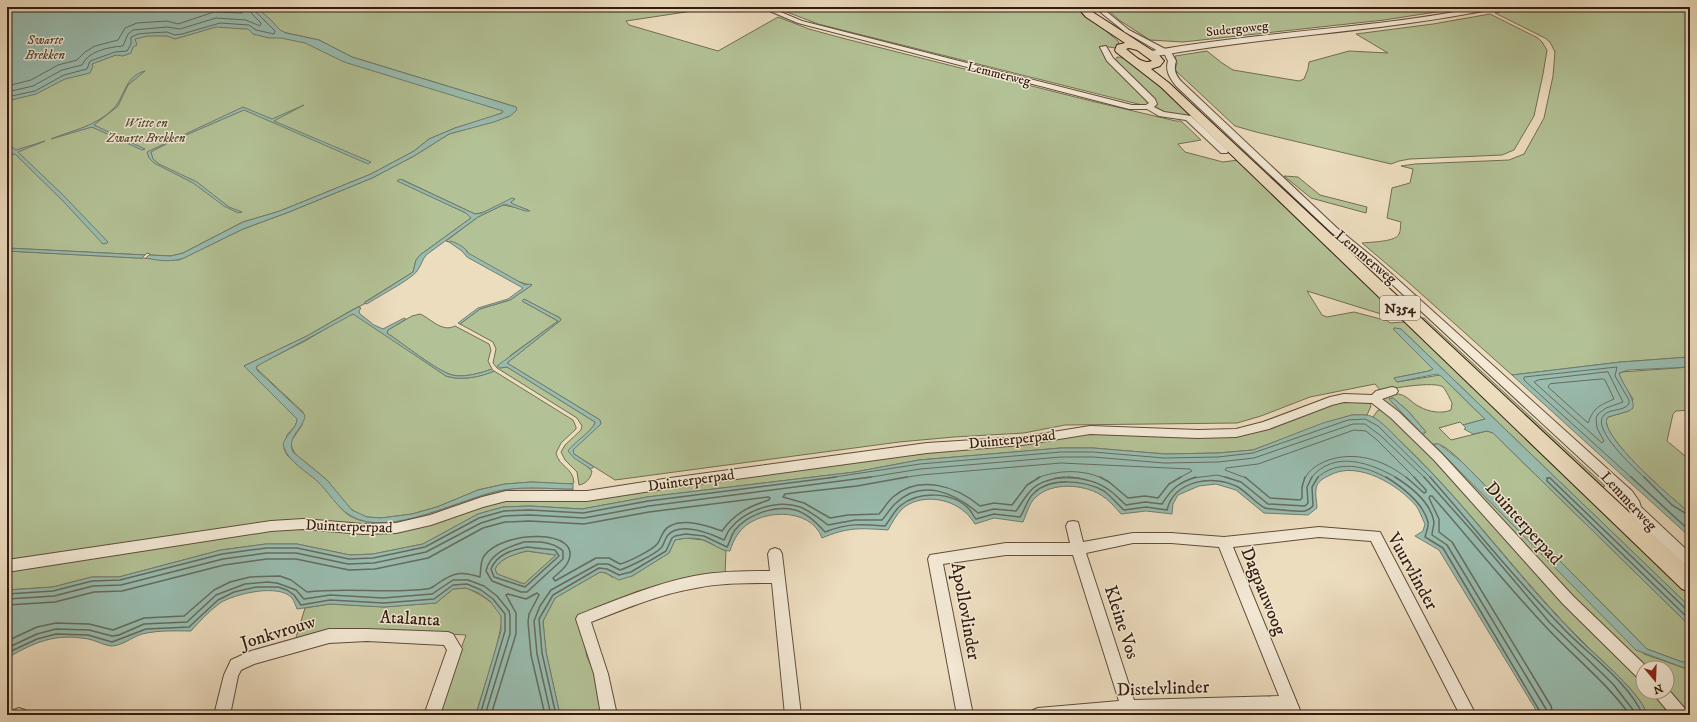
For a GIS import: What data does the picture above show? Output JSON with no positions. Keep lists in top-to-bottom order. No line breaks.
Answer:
{"streets":{"main road":["Lemmerweg","N354"],"street":["Sudergoweg","Duinterperpad","Vuurvlinder","Dagpauwoog","Apollovlinder","Atalanta","Kleine Vos","Jonkvrouw","Distelvlinder"]},"crossings":[["Sudergoweg","Lemmerweg"],["Sudergoweg","N354"],["Lemmerweg","N354"],["Vuurvlinder","Dagpauwoog"],["Dagpauwoog","Apollovlinder"],["Dagpauwoog","Kleine Vos"],["Dagpauwoog","Distelvlinder"],["Apollovlinder","Kleine Vos"],["Atalanta","Jonkvrouw"],["Kleine Vos","Distelvlinder"]],"water":["Swarte Brekken"],"parks":["Witte en Zwarte Brekken"],"north":"bottom"}
